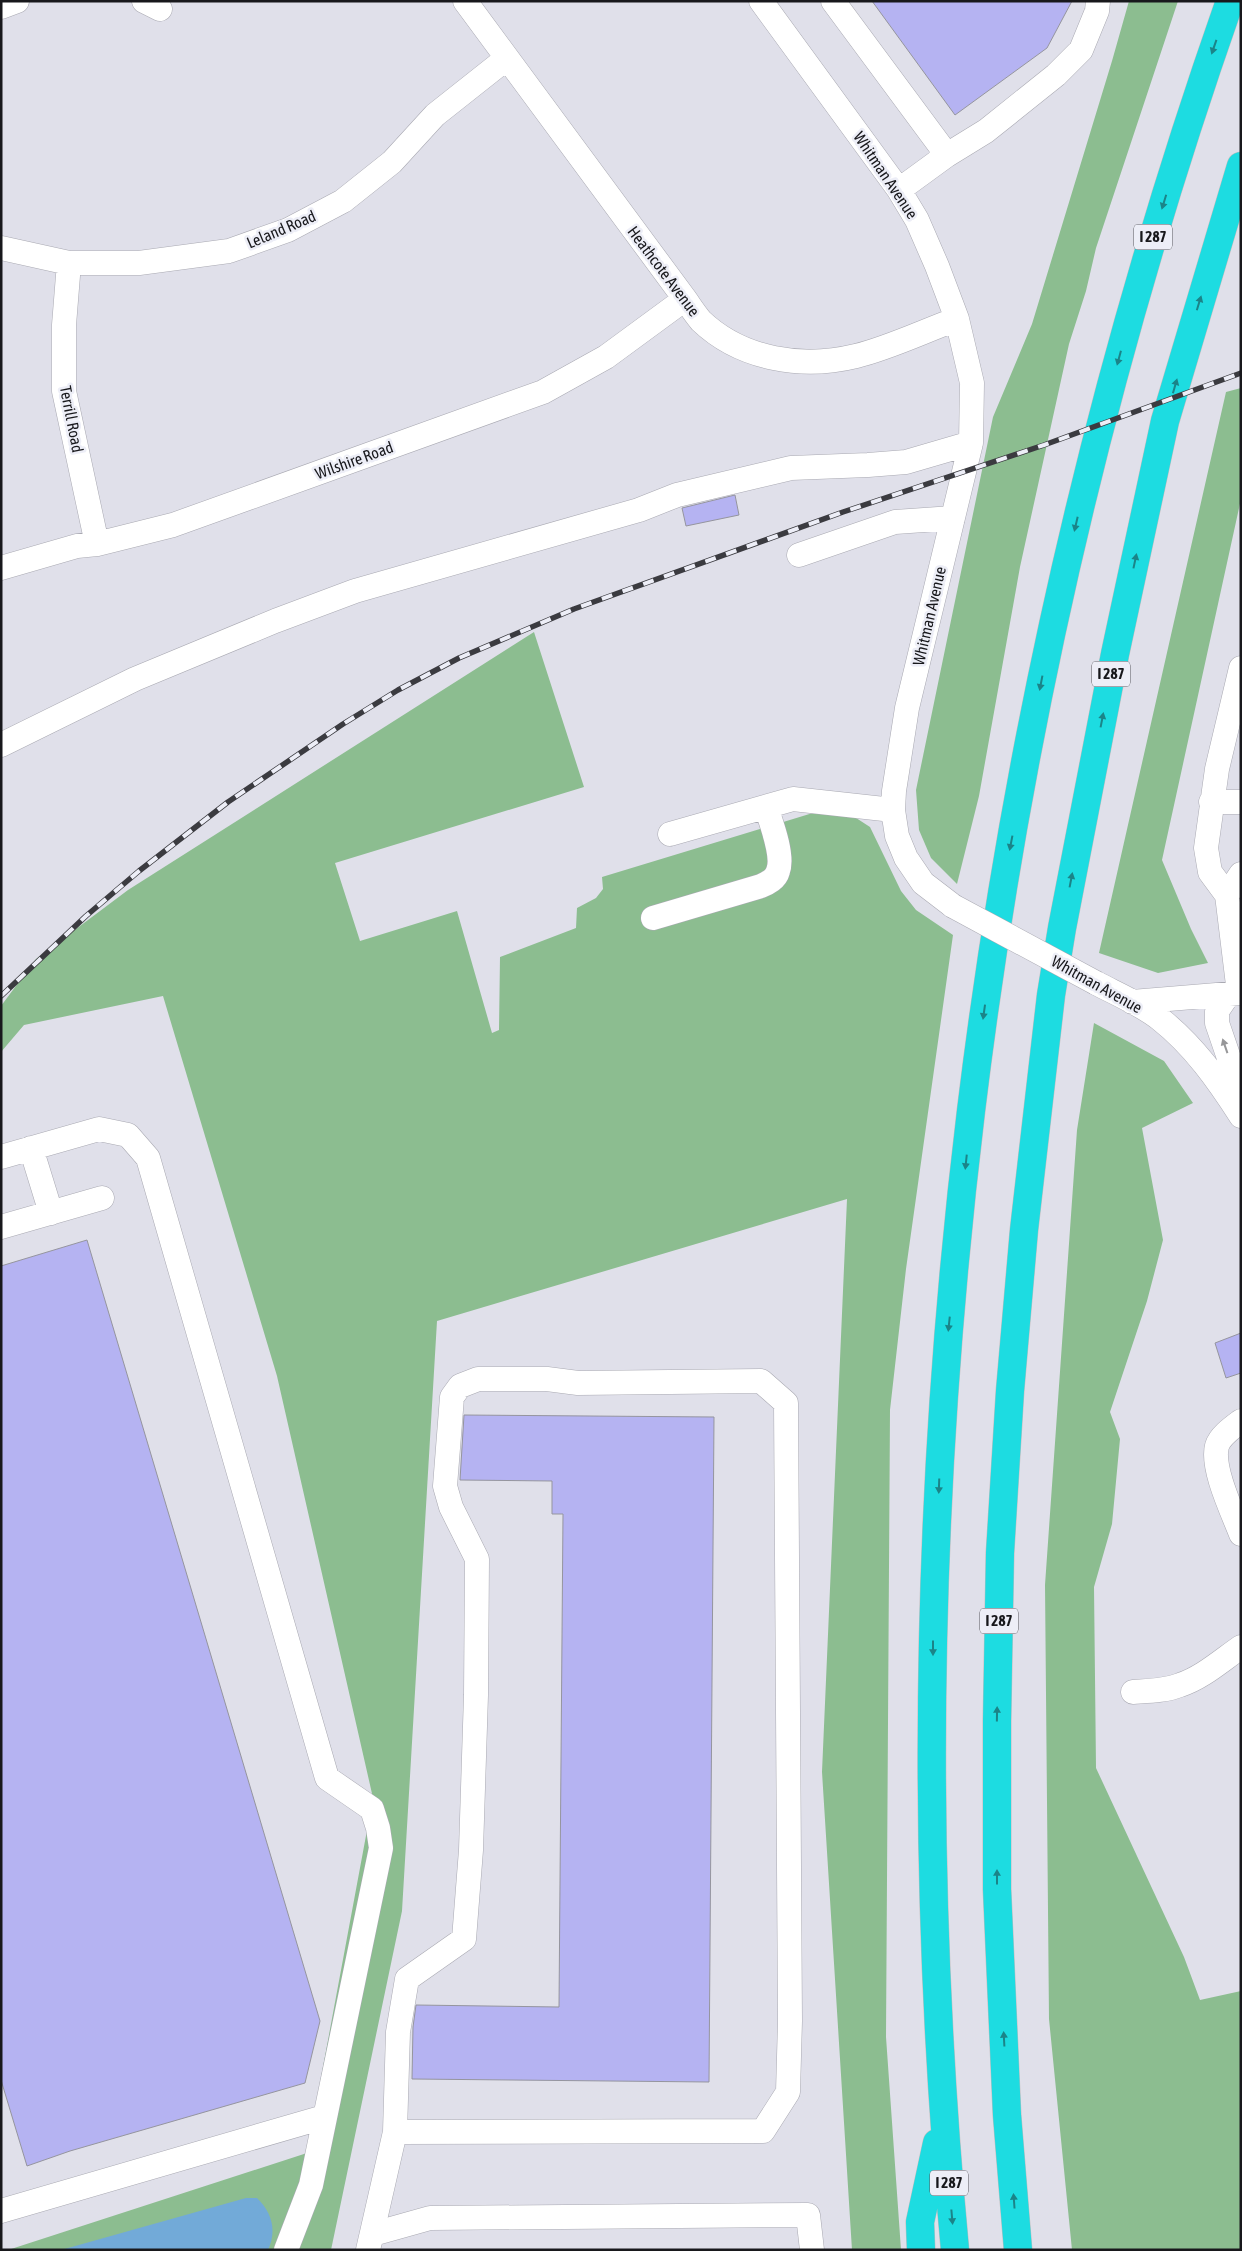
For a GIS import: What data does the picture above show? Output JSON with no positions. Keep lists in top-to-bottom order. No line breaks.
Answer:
{"streets":{"highway":["I 287"],"street":["Whitman Avenue","Leland Road","Heathcote Avenue","Terrill Road","Wilshire Road"]},"crossings":[["Whitman Avenue","Heathcote Avenue"],["Leland Road","Heathcote Avenue"],["Leland Road","Terrill Road"],["Heathcote Avenue","Wilshire Road"],["Terrill Road","Wilshire Road"]]}
